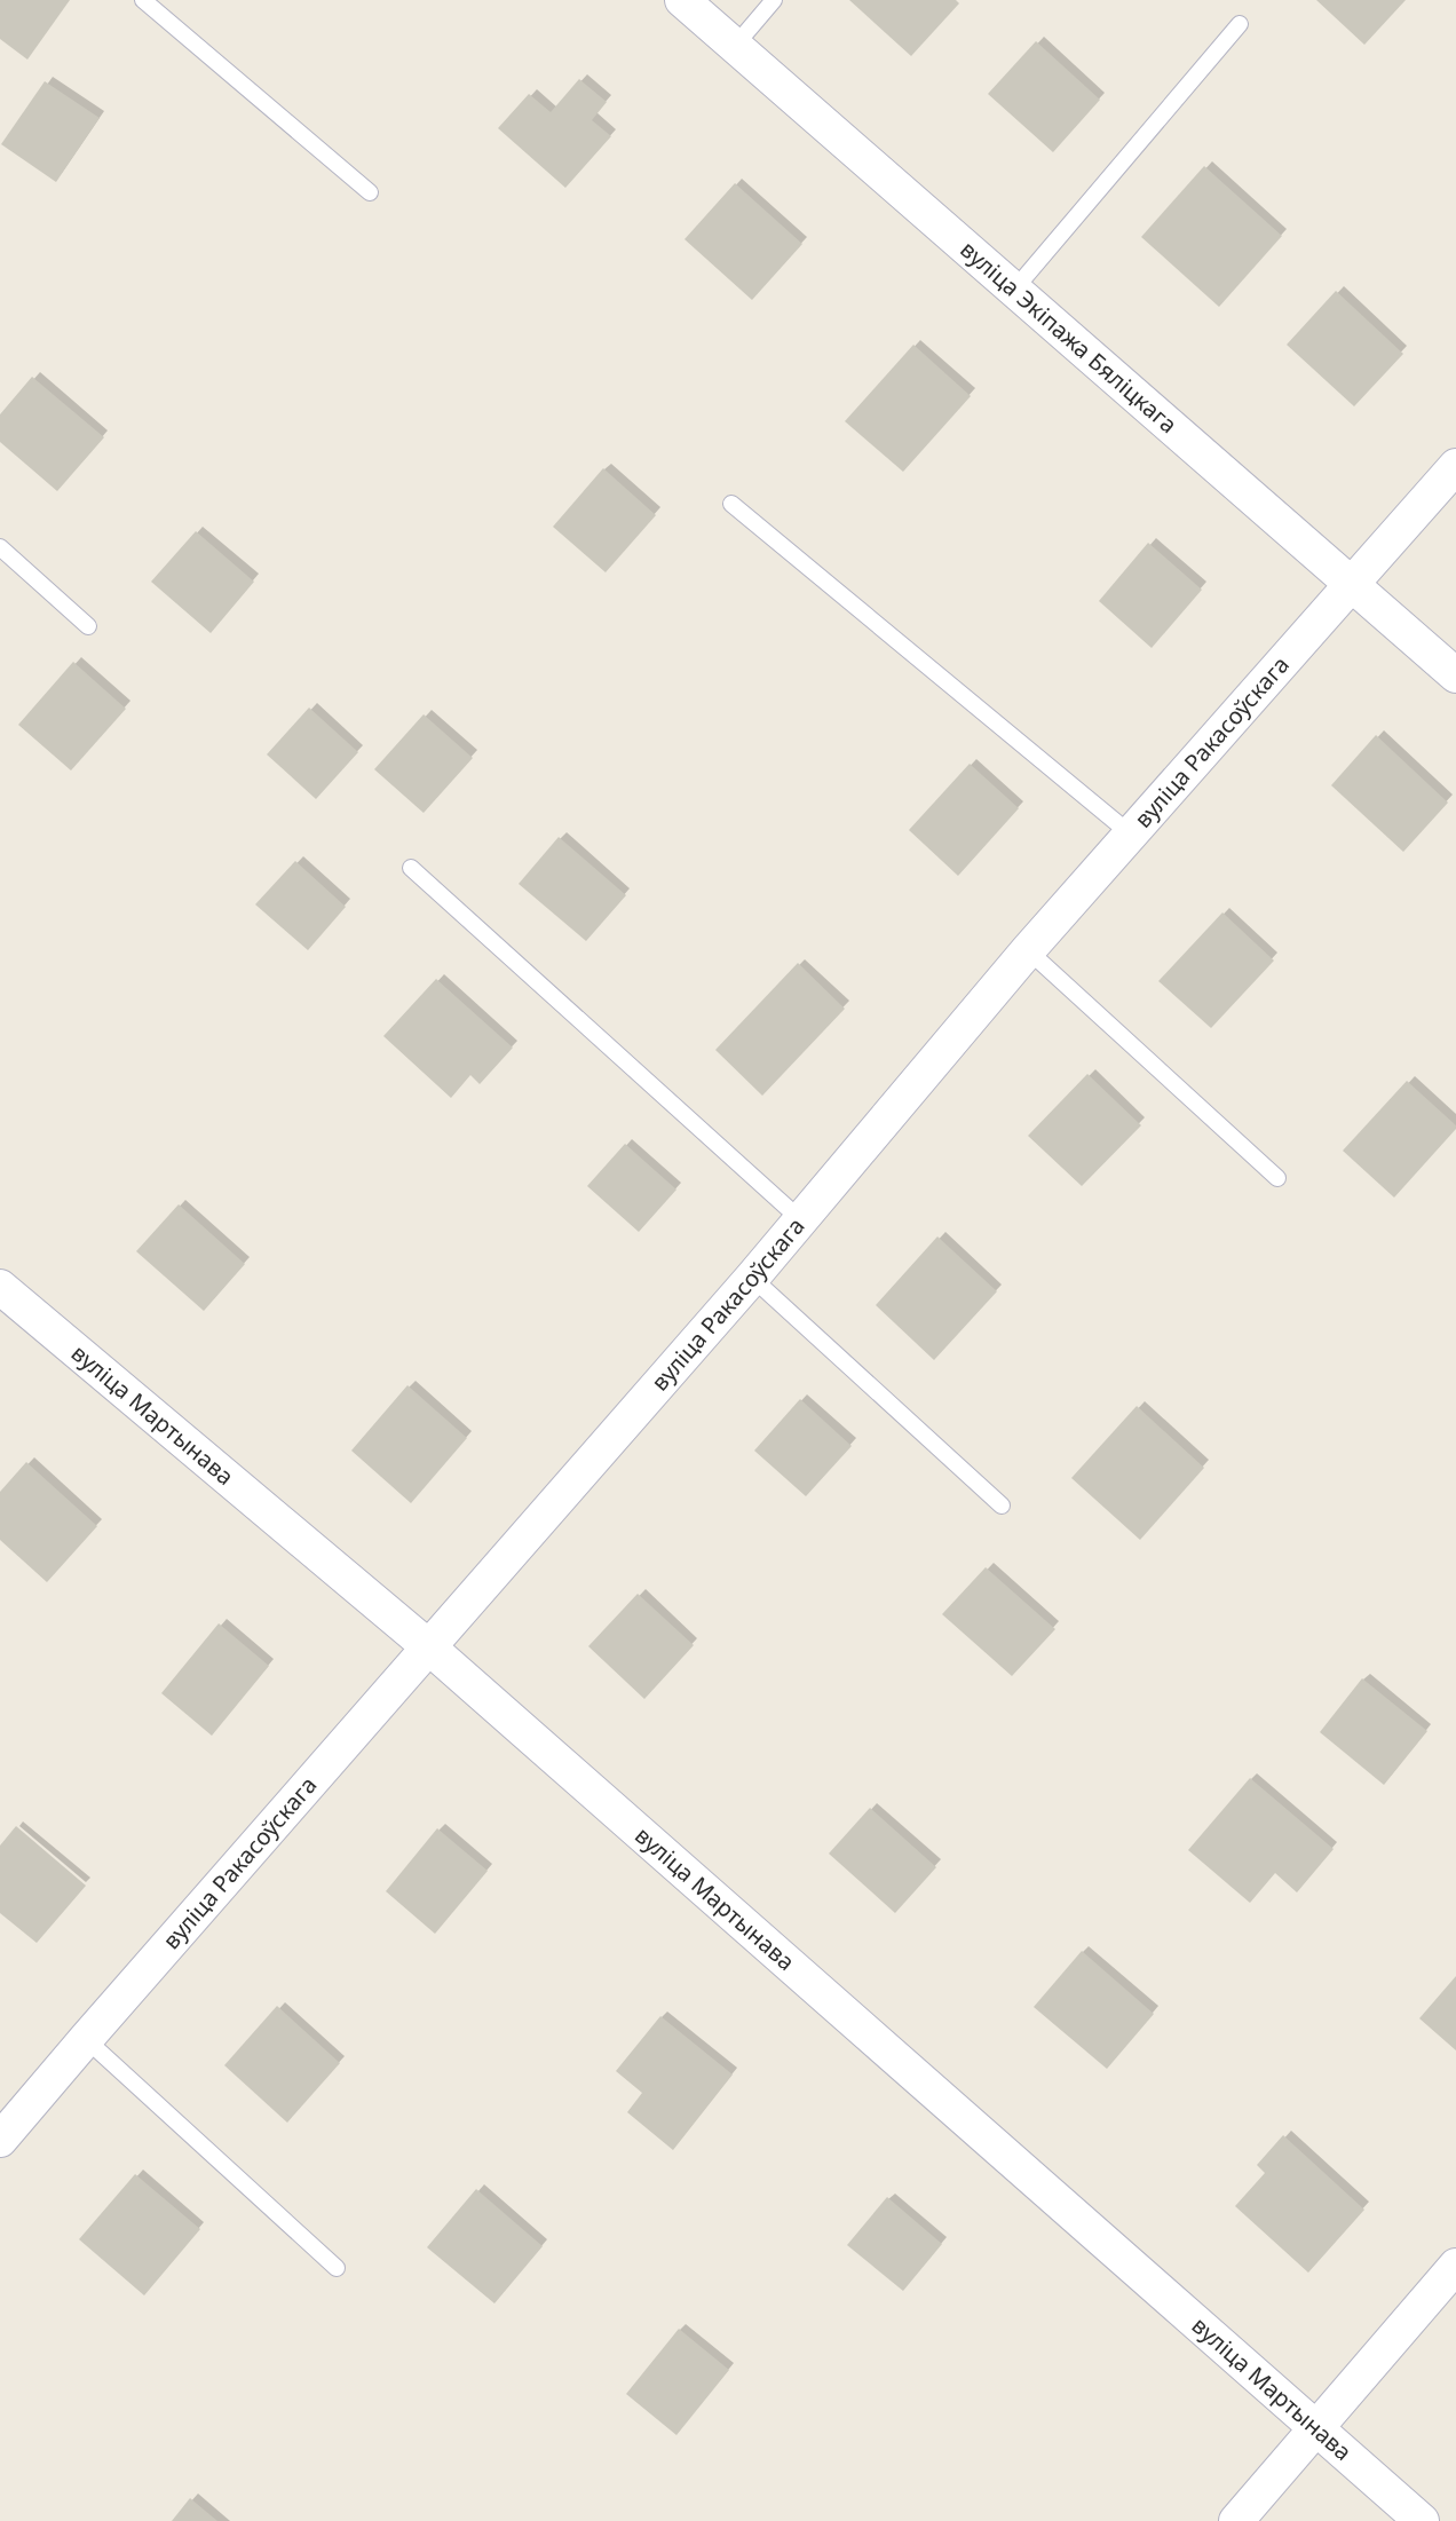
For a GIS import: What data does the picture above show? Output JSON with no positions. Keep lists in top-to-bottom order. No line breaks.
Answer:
{"streets":{"street":["вуліца Экіпажа Бяліцкага","вуліца Ракасоўскага","вуліца Мартынава"]},"crossings":[["вуліца Экіпажа Бяліцкага","вуліца Ракасоўскага"],["вуліца Ракасоўскага","вуліца Мартынава"]]}
